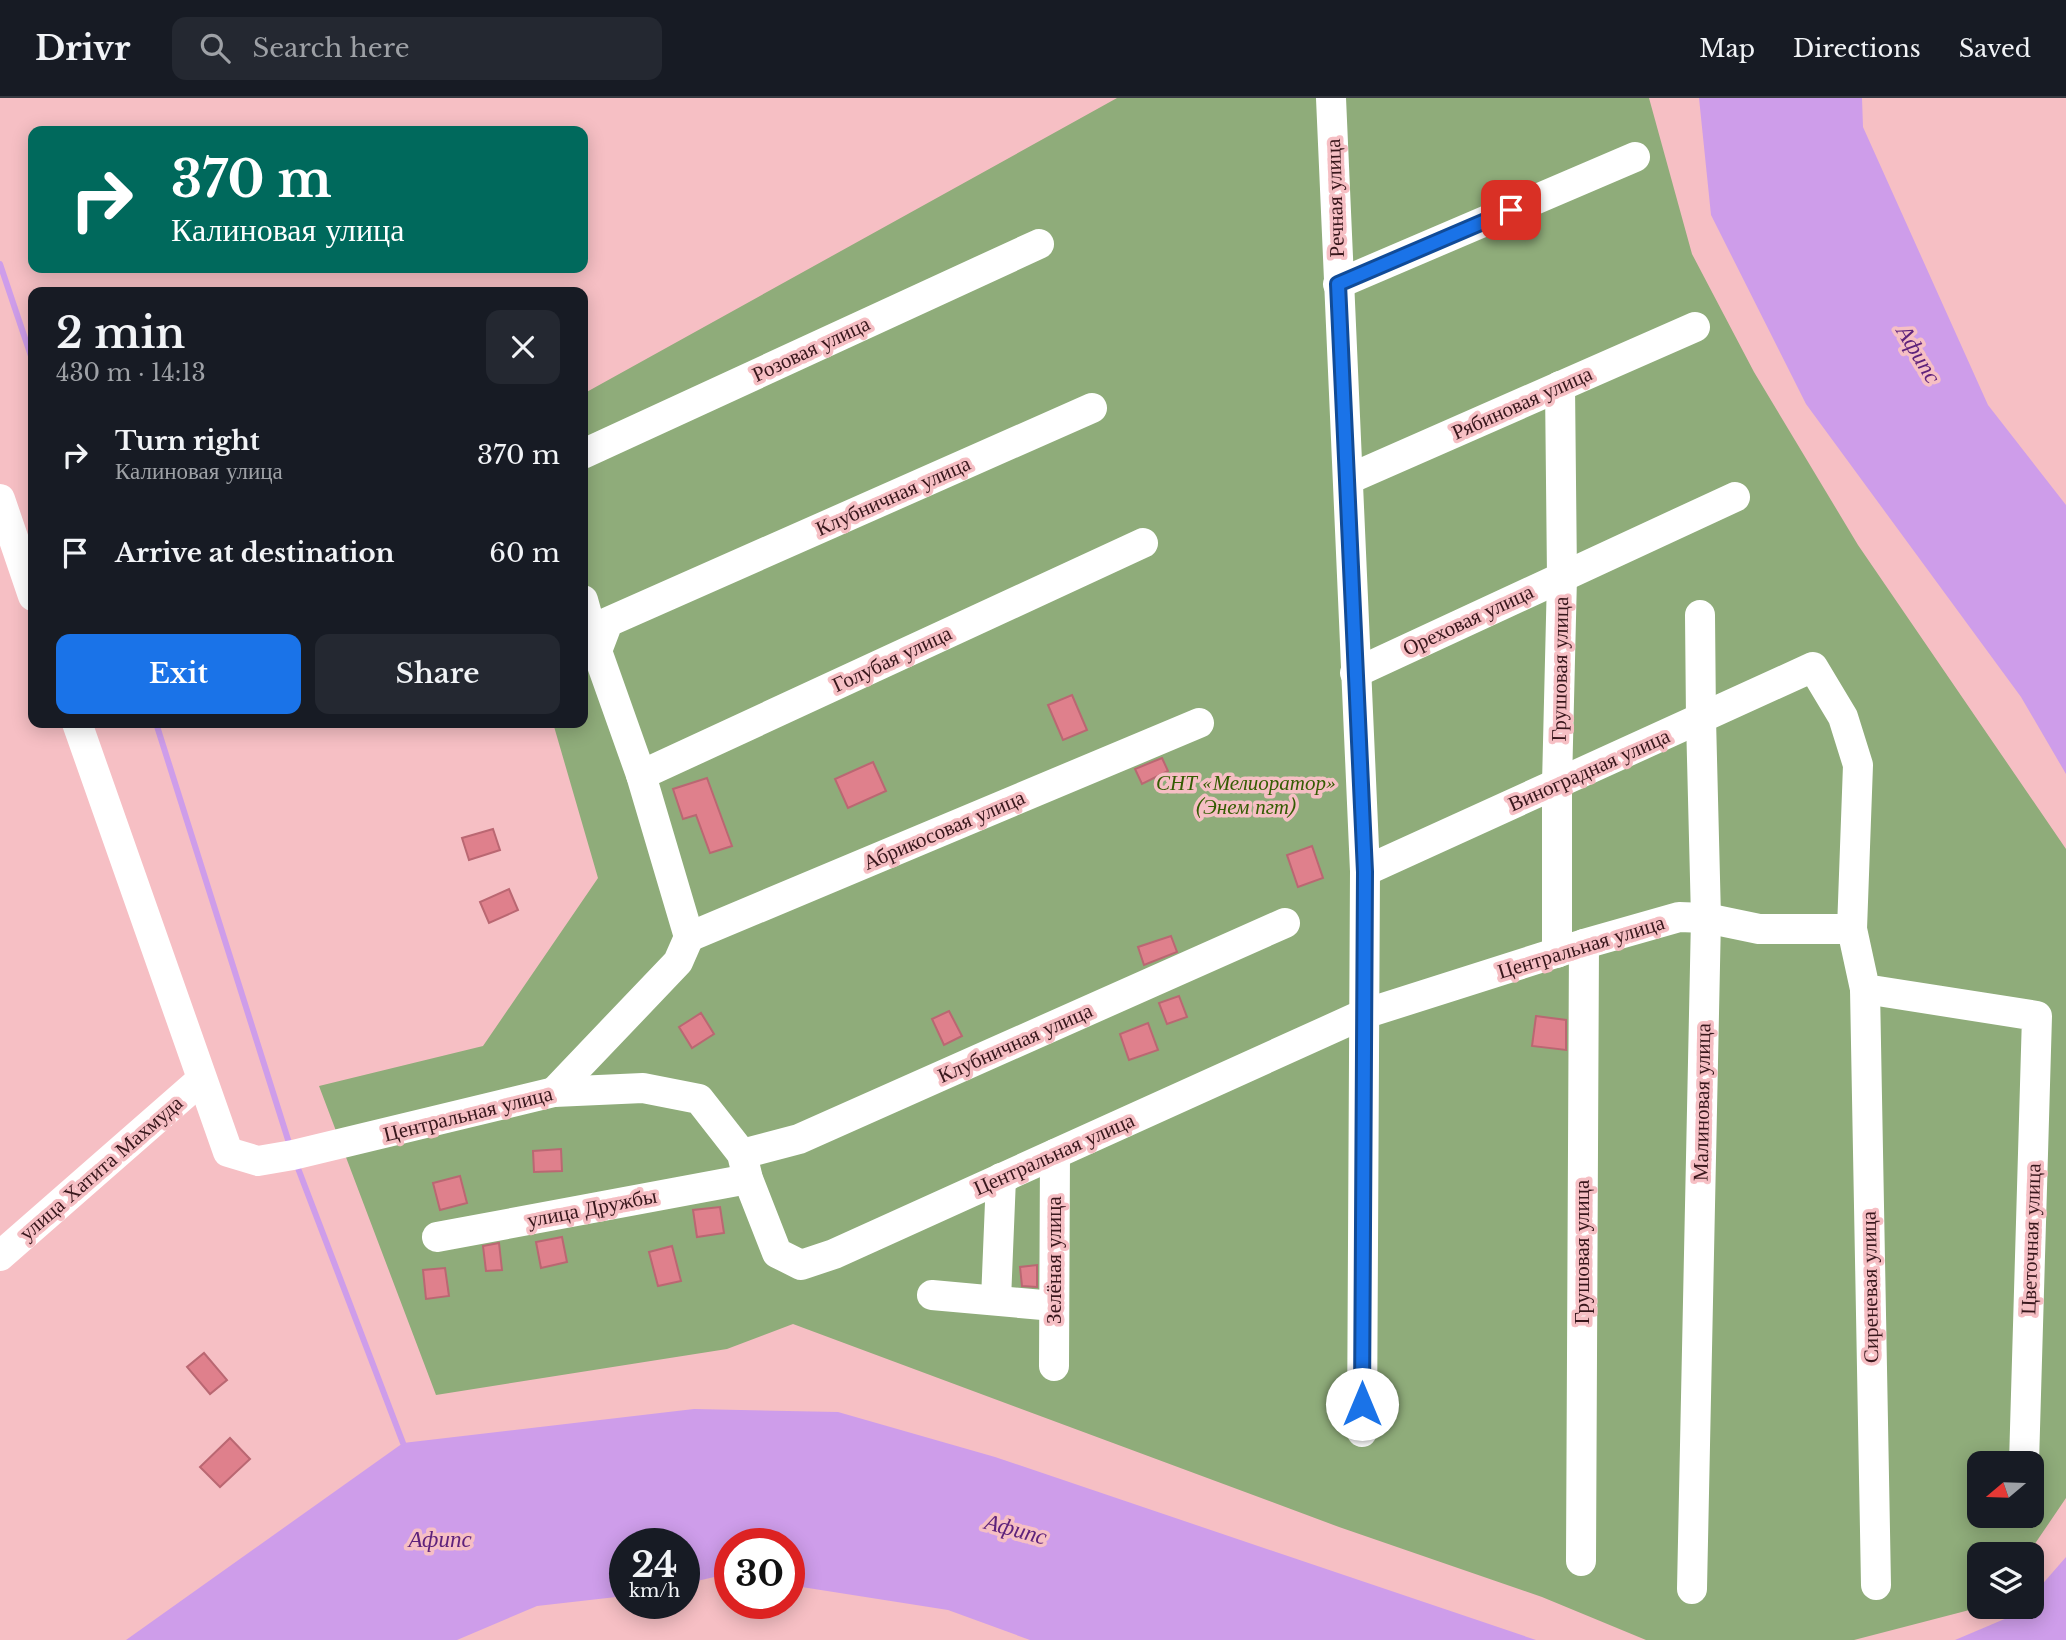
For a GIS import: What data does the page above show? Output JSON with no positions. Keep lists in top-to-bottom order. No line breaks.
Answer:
{"streets":{"street":["Речная улица","Розовая улица","Рябиновая улица","Клубничная улица","Ореховая улица","Голубая улица","Грушовая улица","Виноградная улица","Абрикосовая улица","Центральная улица","Малиновая улица","улица Хатита Махмуда","улица Дружбы","Цветочная улица","Зелёная улица","Сиреневая улица"]},"crossings":[["Речная улица","Рябиновая улица"],["Речная улица","Ореховая улица"],["Речная улица","Виноградная улица"],["Речная улица","Центральная улица"],["Рябиновая улица","Грушовая улица"],["Клубничная улица","Центральная улица"],["Клубничная улица","улица Дружбы"],["Ореховая улица","Грушовая улица"],["Грушовая улица","Виноградная улица"],["Грушовая улица","Центральная улица"],["Виноградная улица","Центральная улица"],["Виноградная улица","Малиновая улица"],["Центральная улица","Малиновая улица"],["Центральная улица","улица Хатита Махмуда"],["Центральная улица","улица Дружбы"],["Центральная улица","Зелёная улица"],["Цветочная улица","Сиреневая улица"]],"water":["Афипс"],"parks":["СНТ «Мелиоратор» (Энем пгт)"],"north":"left","page":{"header":"Drivr","search":"Search here","nav":["Map","Directions","Saved"],"turn":["370 m","Калиновая улица"],"heading":["2 min","430 m · 14:13"],"list":[{"name":"Turn right","note":"Калиновая улица","value":"370 m"},{"name":"Arrive at destination","value":"60 m"}],"buttons":["Exit","Share"],"speed":"24 km/h","limit":"30"}}
